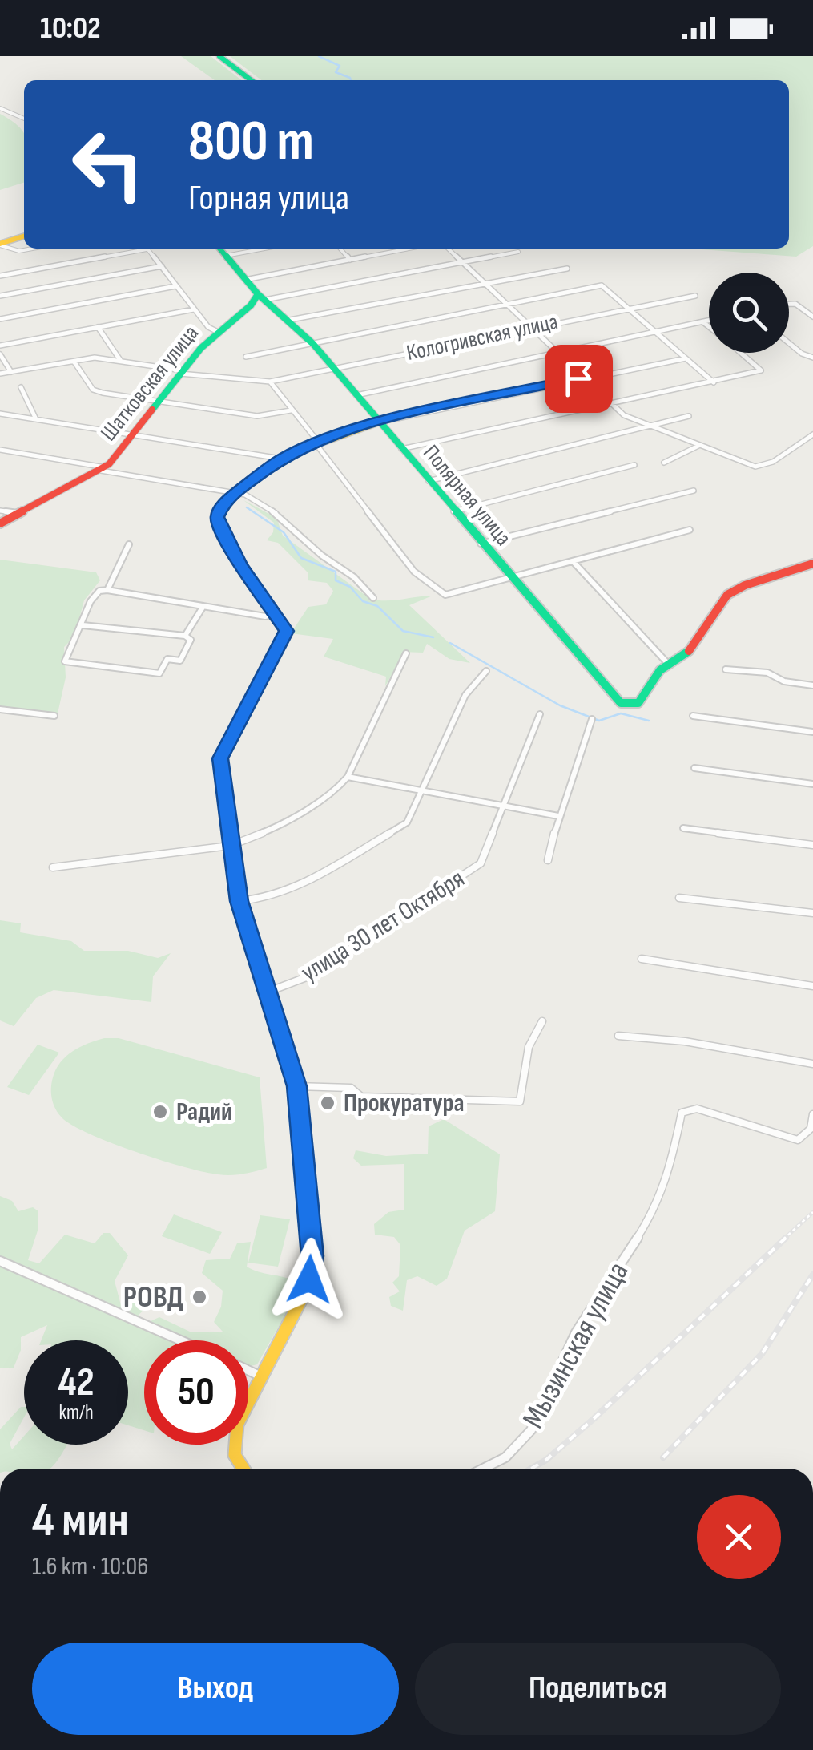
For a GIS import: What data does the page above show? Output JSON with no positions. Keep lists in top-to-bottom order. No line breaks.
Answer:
{"streets":{"main road":["Шатковская улица","Полярная улица"],"street":["Кологривская улица","улица 30 лет Октября","Мызинская улица"]},"crossings":[["Кологривская улица","Шатковская улица"],["Кологривская улица","Полярная улица"]],"places":["Прокуратура","Радий","РОВД"],"page":{"status":"10:02","turn":["800 m","Горная улица"],"speed":"42 km/h","limit":"50","heading":["4 мин","1.6 km · 10:06"],"buttons":["Выход","Поделиться"]}}
